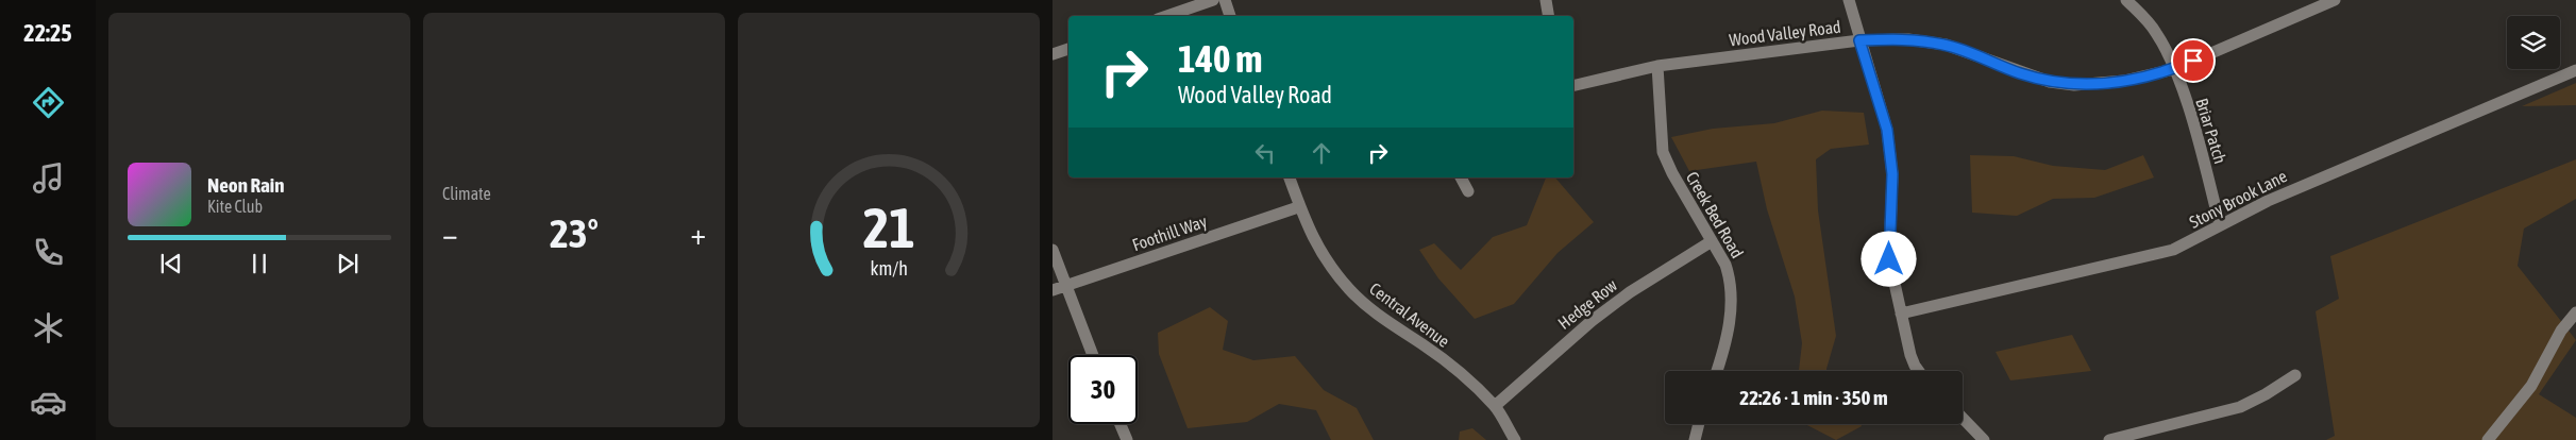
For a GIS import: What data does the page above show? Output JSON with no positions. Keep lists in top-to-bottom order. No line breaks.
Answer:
{"streets":{"street":["Wood Valley Road","Briar Patch","Stony Brook Lane","Creek Bed Road","Foothill Way","Hedge Row","Central Avenue"]},"crossings":[["Wood Valley Road","Briar Patch"],["Wood Valley Road","Creek Bed Road"],["Briar Patch","Stony Brook Lane"],["Creek Bed Road","Hedge Row"],["Foothill Way","Central Avenue"],["Hedge Row","Central Avenue"]],"page":{"tabs":"22:25","tile":"Climate","turn":["140 m","Wood Valley Road"],"song":["Neon Rain","Kite Club"],"heat":["−","23°","+"],"limit":"30","trip":"22:26 · 1 min · 350 m","gauge":["21","km/h"]}}
